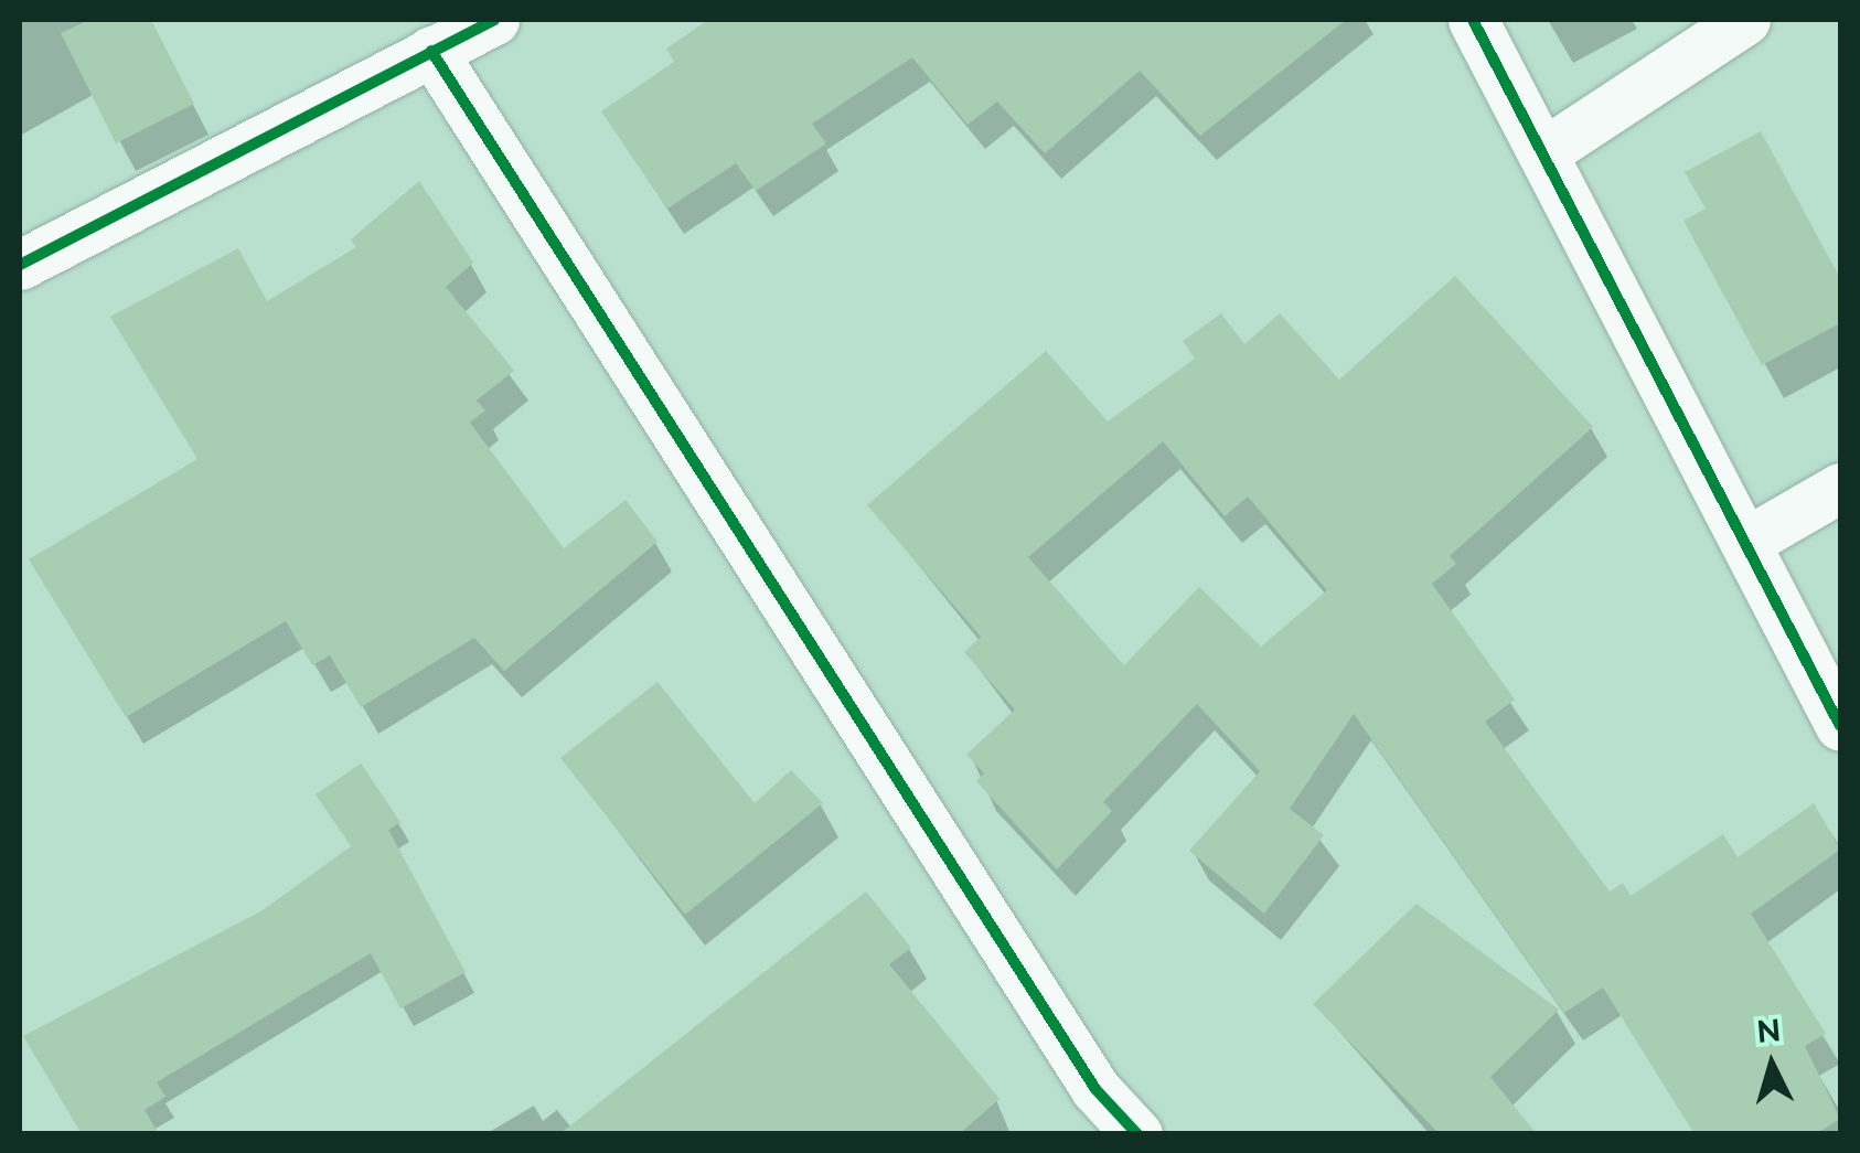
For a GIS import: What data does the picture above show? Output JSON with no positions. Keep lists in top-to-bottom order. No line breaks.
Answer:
{"north":"top"}
